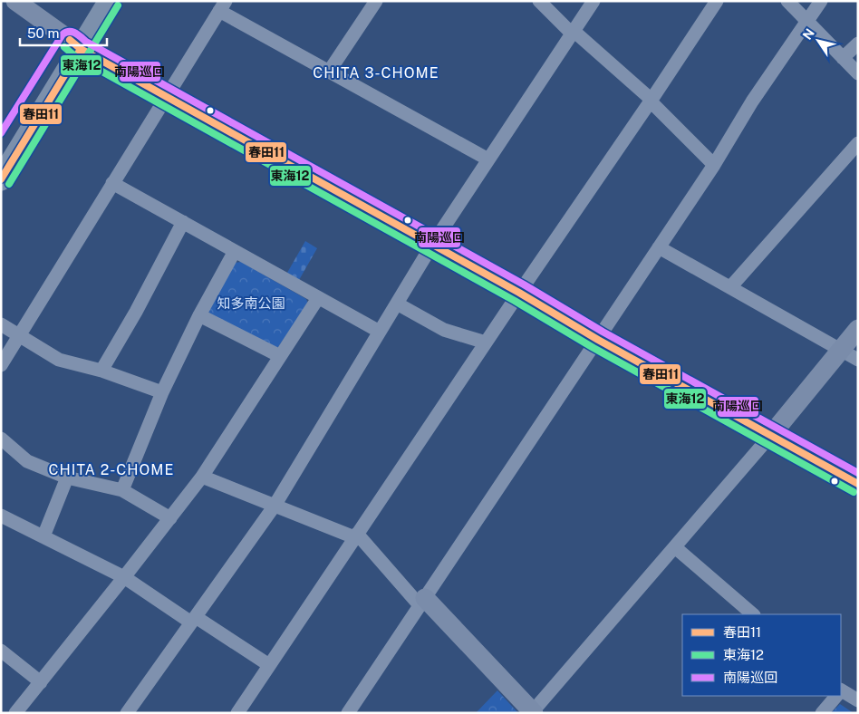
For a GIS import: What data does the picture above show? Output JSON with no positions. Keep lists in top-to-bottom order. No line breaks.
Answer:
{"districts":["CHITA 3-CHOME","CHITA 2-CHOME"],"parks":["知多南公園"],"lines":["transit line 東海12","transit line 南陽巡回","transit line 春田11"],"legend":["春田11","東海12","南陽巡回"],"scale_bar":"50 m","north":"top left"}
